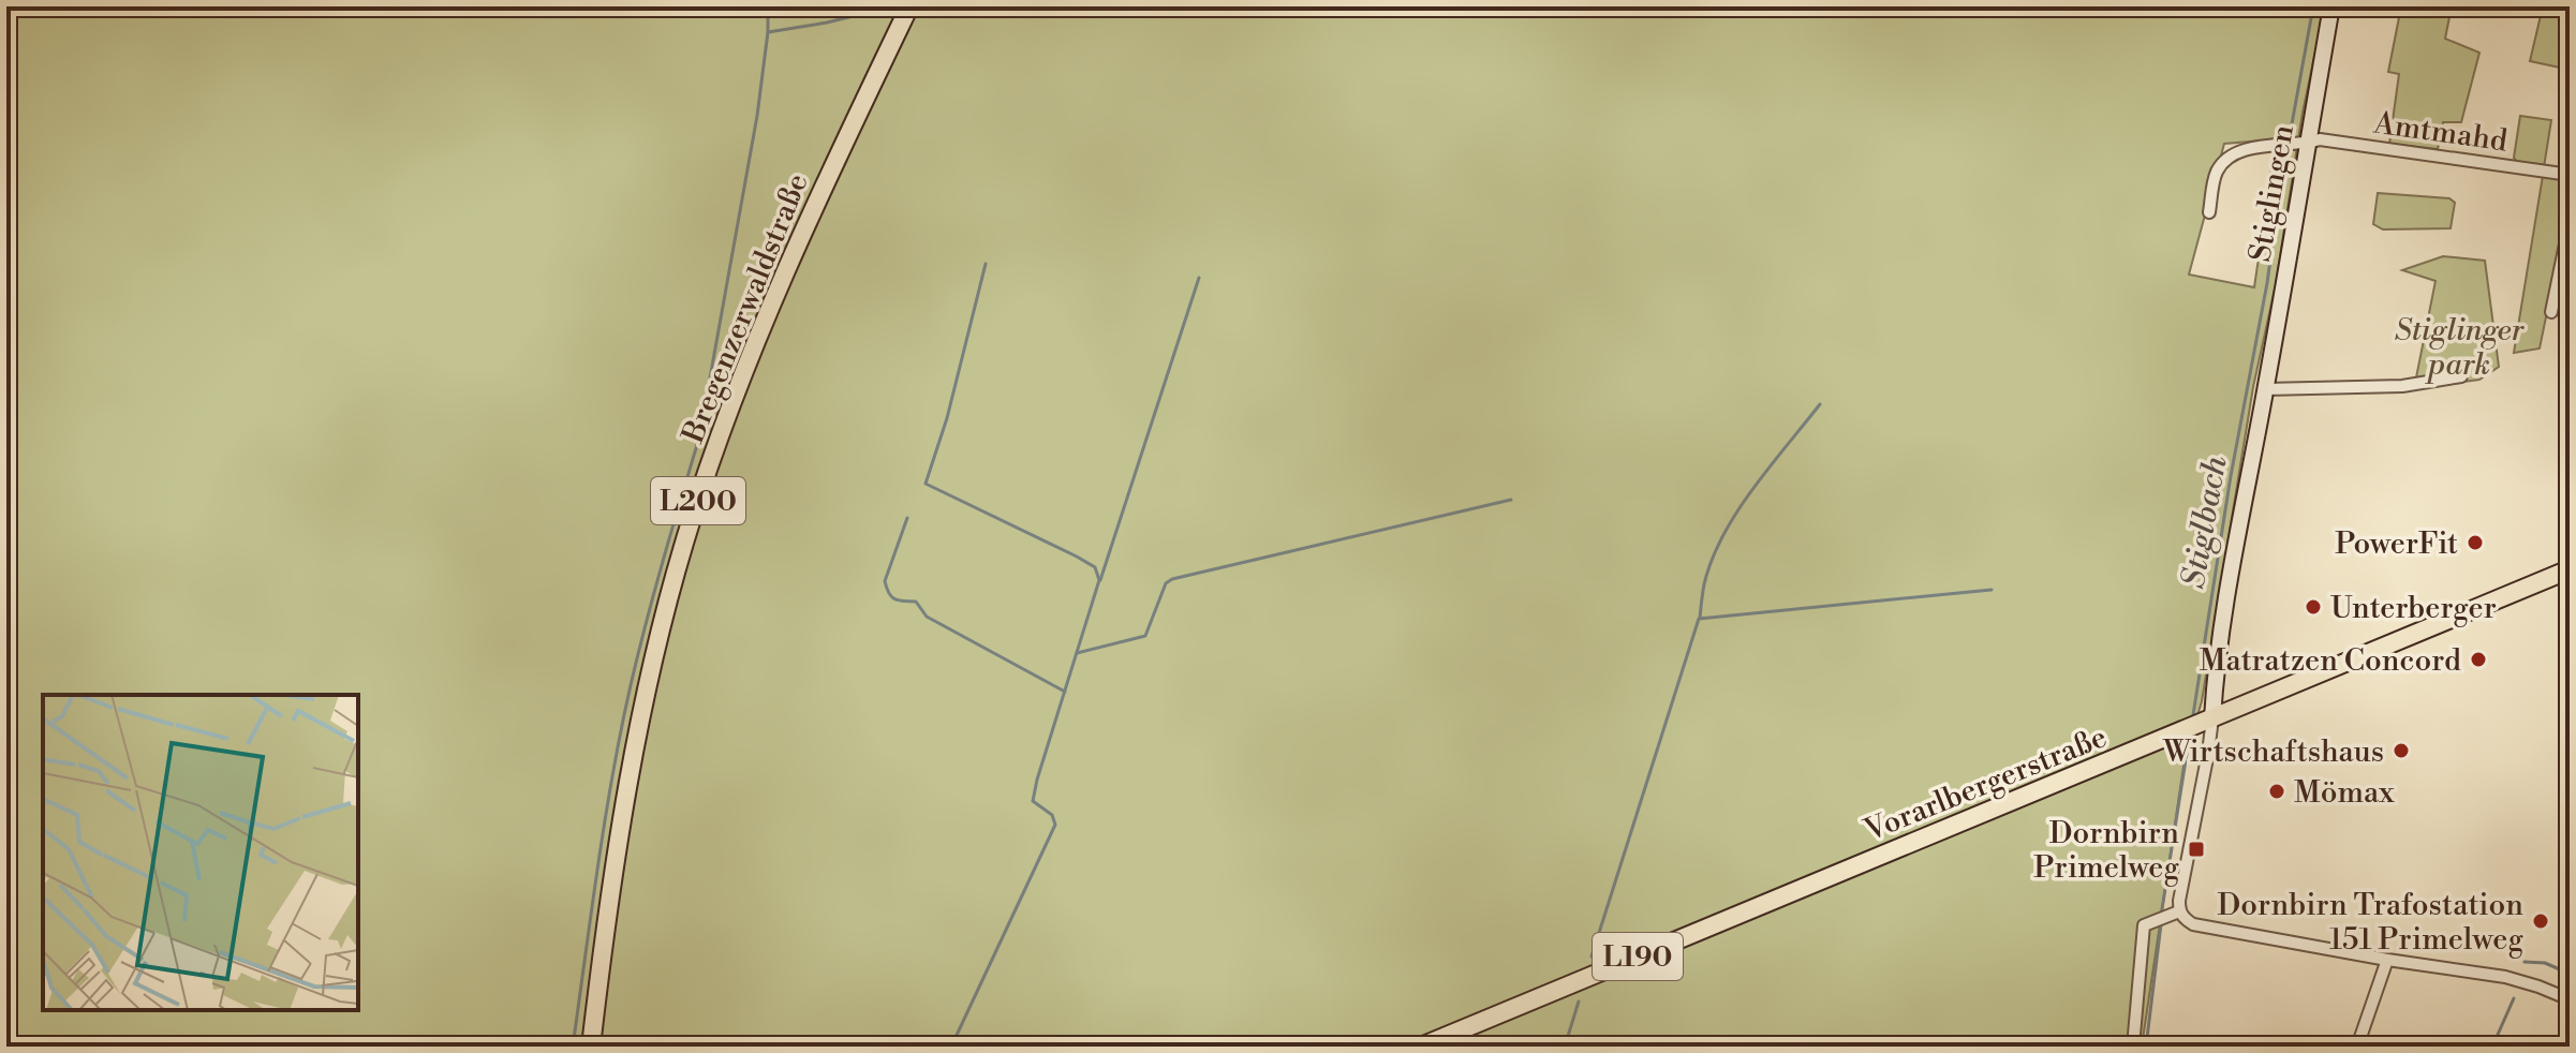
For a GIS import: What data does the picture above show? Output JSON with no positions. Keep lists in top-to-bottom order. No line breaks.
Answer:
{"streets":{"main road":["Stiglingen","Bregenzerwaldstraße","L200","Vorarlbergerstraße","L190"],"street":["Amtmahd"]},"crossings":[["Amtmahd","Stiglingen"],["Stiglingen","Vorarlbergerstraße"]],"water":["Stiglbach"],"parks":["Stiglinger park"],"places":{"other":["PowerFit","Unterberger","Matratzen Concord","Wirtschaftshaus","Mömax","Dornbirn Trafostation 151 Primelweg"],"transit":["Dornbirn Primelweg"]}}
